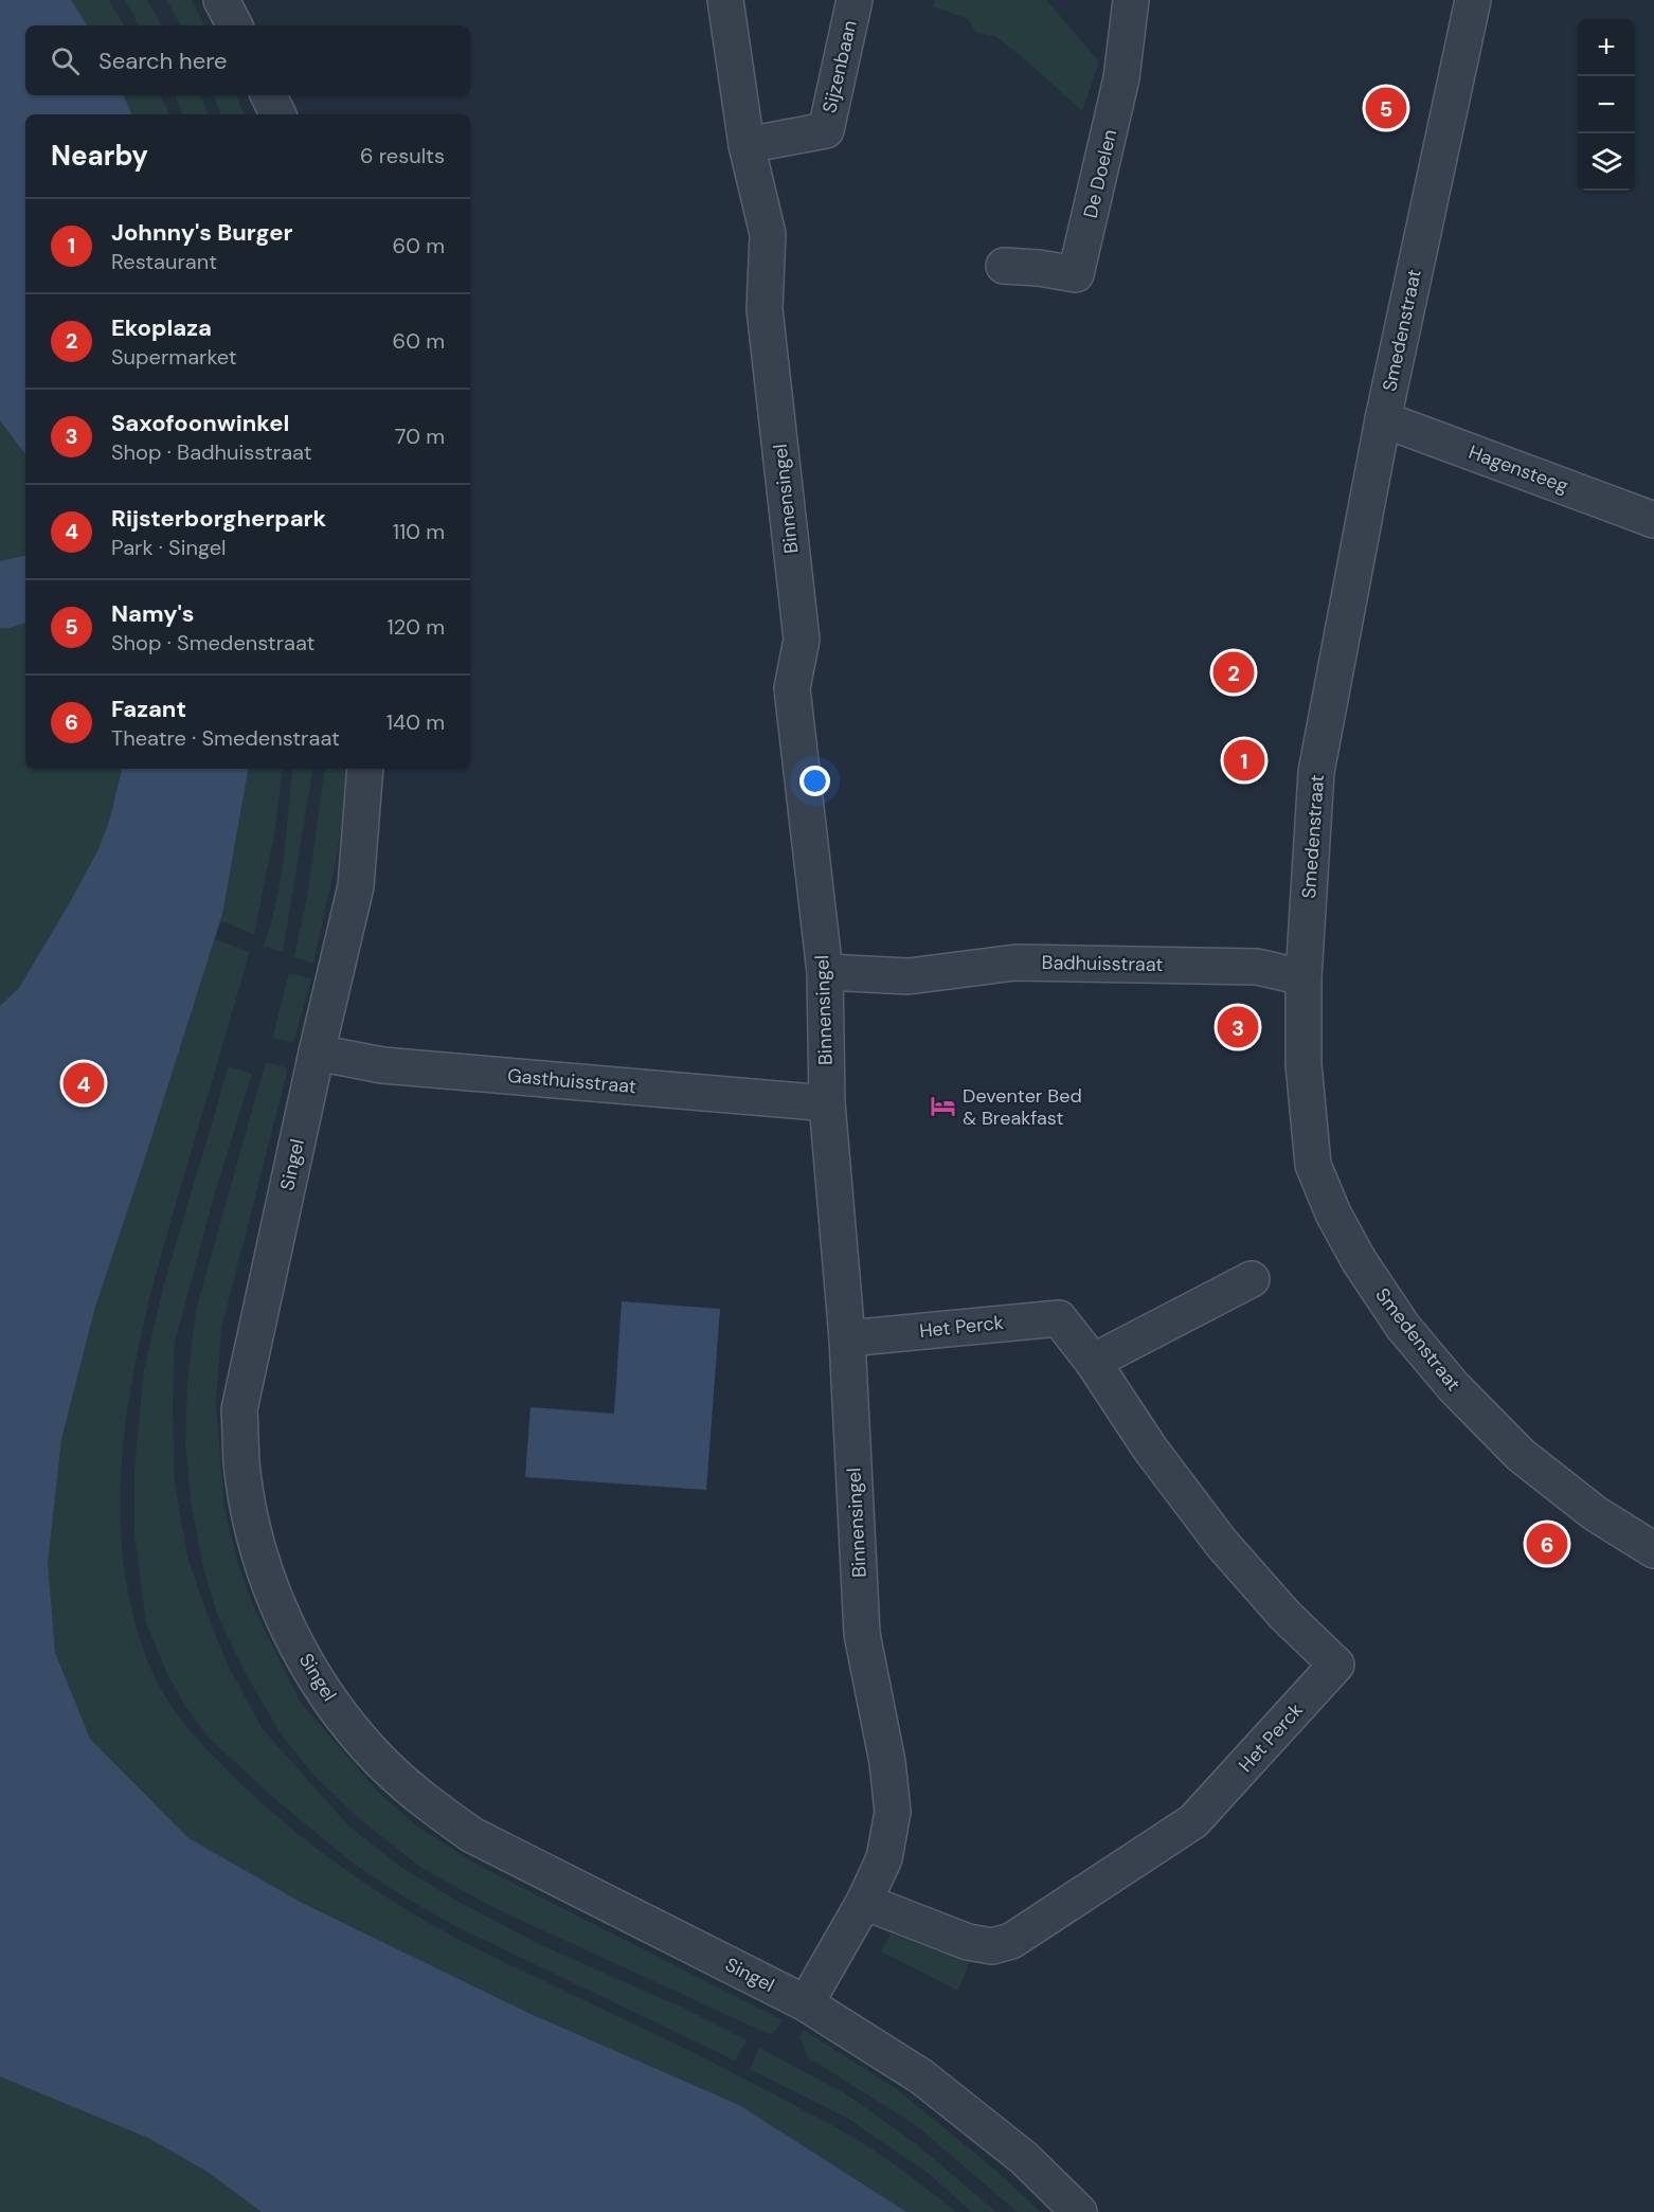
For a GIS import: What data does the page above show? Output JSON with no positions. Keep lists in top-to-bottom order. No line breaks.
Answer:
{"streets":{"street":["Sijzenbaan","De Doelen","Smedenstraat","Hagensteeg","Binnensingel","Badhuisstraat","Gasthuisstraat","Singel","Het Perck"]},"crossings":[["Sijzenbaan","Binnensingel"],["Smedenstraat","Hagensteeg"],["Smedenstraat","Badhuisstraat"],["Binnensingel","Badhuisstraat"],["Binnensingel","Gasthuisstraat"],["Binnensingel","Singel"],["Binnensingel","Het Perck"],["Gasthuisstraat","Singel"]],"places":{"hotel":["Deventer Bed & Breakfast"]},"page":{"map_buttons":["+","−"],"search":"Search here","pins":["5","2","1","3","4","6"],"heading":["Nearby","6 results"],"list":[{"mark":"1","name":"Johnny's Burger","note":"Restaurant","value":"60 m"},{"mark":"2","name":"Ekoplaza","note":"Supermarket","value":"60 m"},{"mark":"3","name":"Saxofoonwinkel","note":"Shop · Badhuisstraat","value":"70 m"},{"mark":"4","name":"Rijsterborgherpark","note":"Park · Singel","value":"110 m"},{"mark":"5","name":"Namy's","note":"Shop · Smedenstraat","value":"120 m"},{"mark":"6","name":"Fazant","note":"Theatre · Smedenstraat","value":"140 m"}]}}
